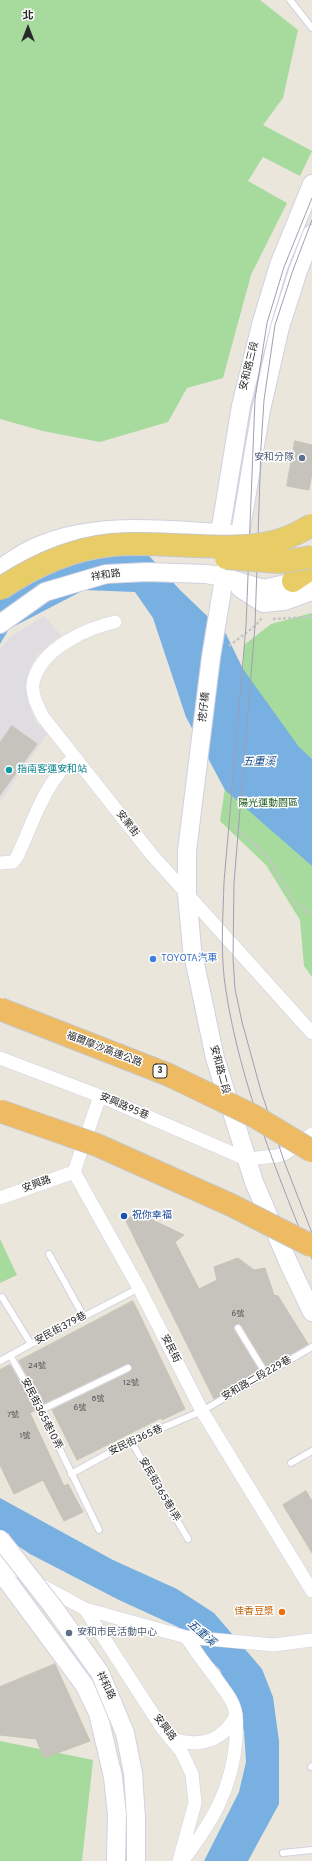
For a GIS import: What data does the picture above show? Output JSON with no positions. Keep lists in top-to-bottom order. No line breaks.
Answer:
{"streets":{"highway":["福爾摩沙高速公路","3"],"main road":["安和路三段","祥和路","挖仔橋","安和路二段"],"street":["安業街","安興路95巷","安興路","安民街"],"lane":["安民街379巷","安和路二段229巷","安民街365巷10弄","安民街365巷","安民街365巷1弄"]},"crossings":[["安和路三段","祥和路"],["安和路三段","挖仔橋"],["挖仔橋","安和路二段"],["安業街","安和路二段"],["安和路二段","安興路95巷"],["安興路","安民街"],["安民街379巷","安民街"],["安民街","安和路二段229巷"],["安民街","安民街365巷"],["安和路二段229巷","安民街365巷"],["安民街365巷10弄","安民街365巷"],["安民街365巷","安民街365巷1弄"]],"water":["五重溪"],"parks":["陽光運動園區"],"places":["安和分隊","指南客運安和站","TOYOTA汽車","祝你幸福","佳香豆漿","安和市民活動中心"],"house_numbers":["6號","24號","12號","8號","6號","7號","1號"],"north":"top"}
